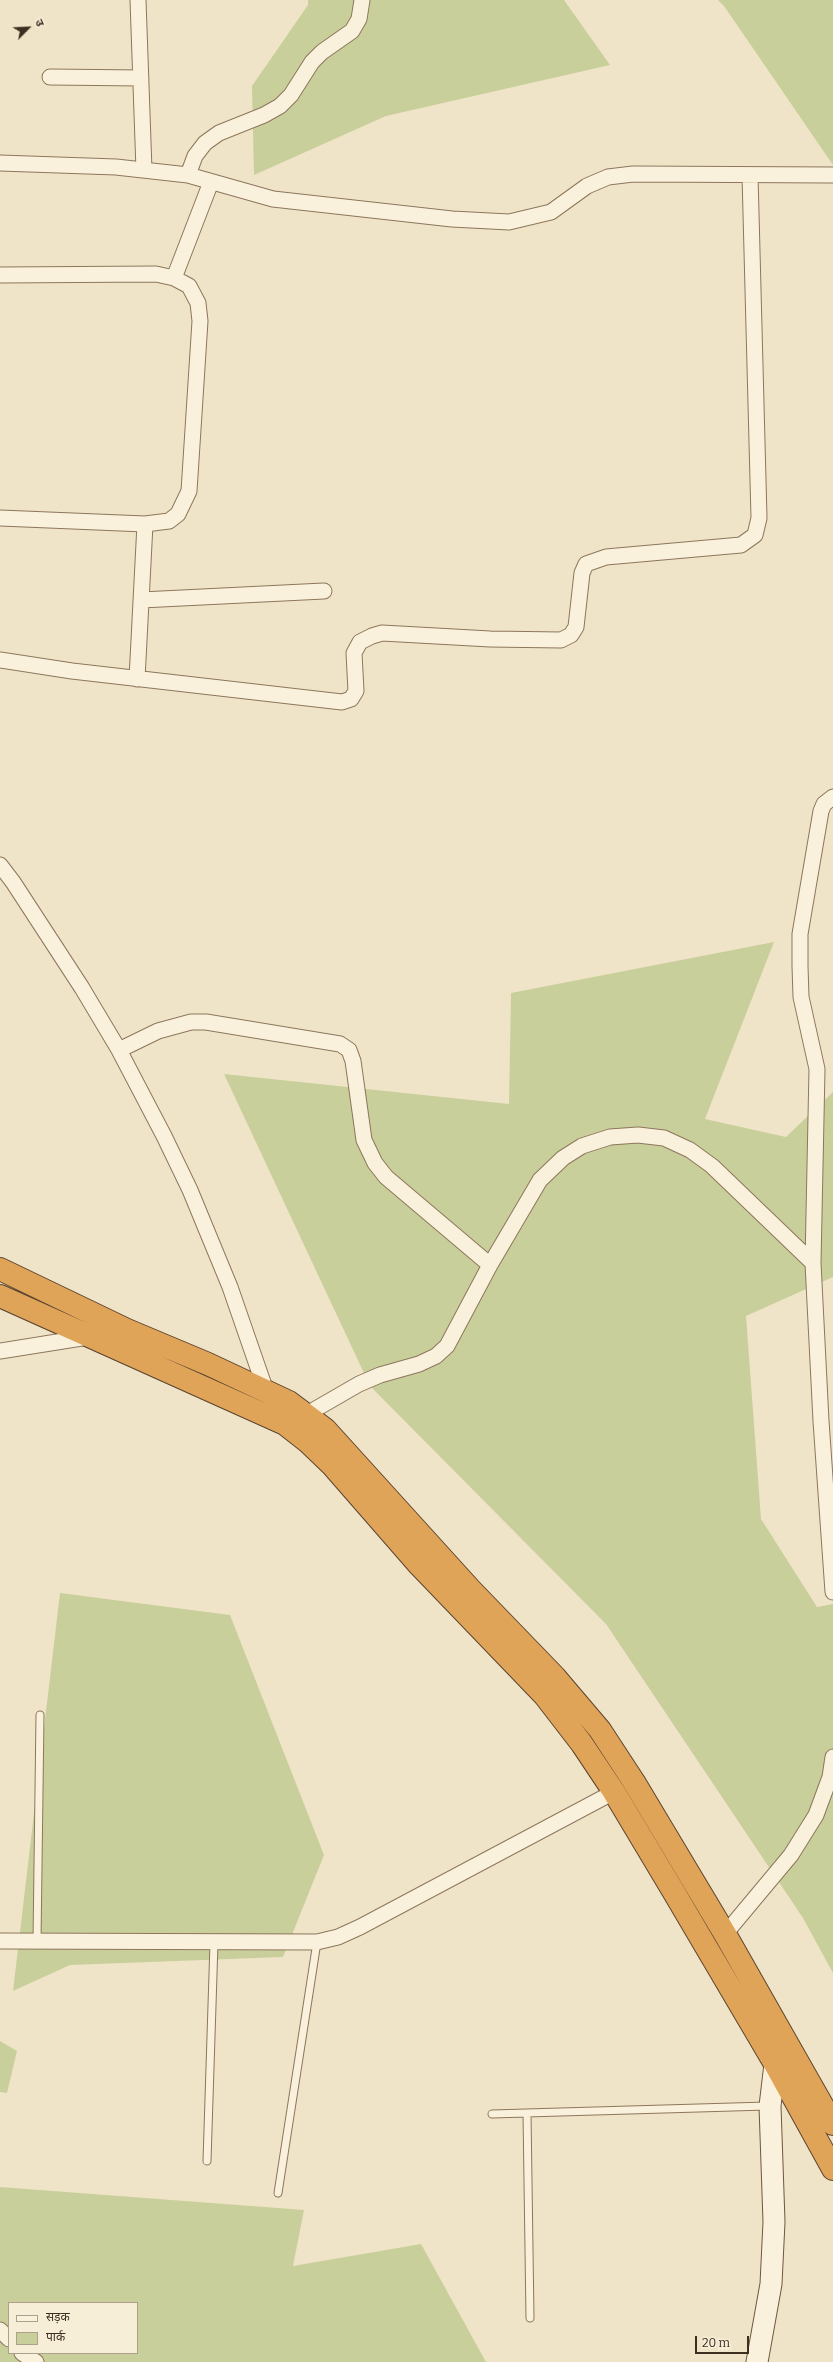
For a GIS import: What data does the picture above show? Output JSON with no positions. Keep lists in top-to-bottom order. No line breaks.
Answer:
{"legend":["सड़क","पार्क"],"scale_bar":"20 m","north":"top right"}
